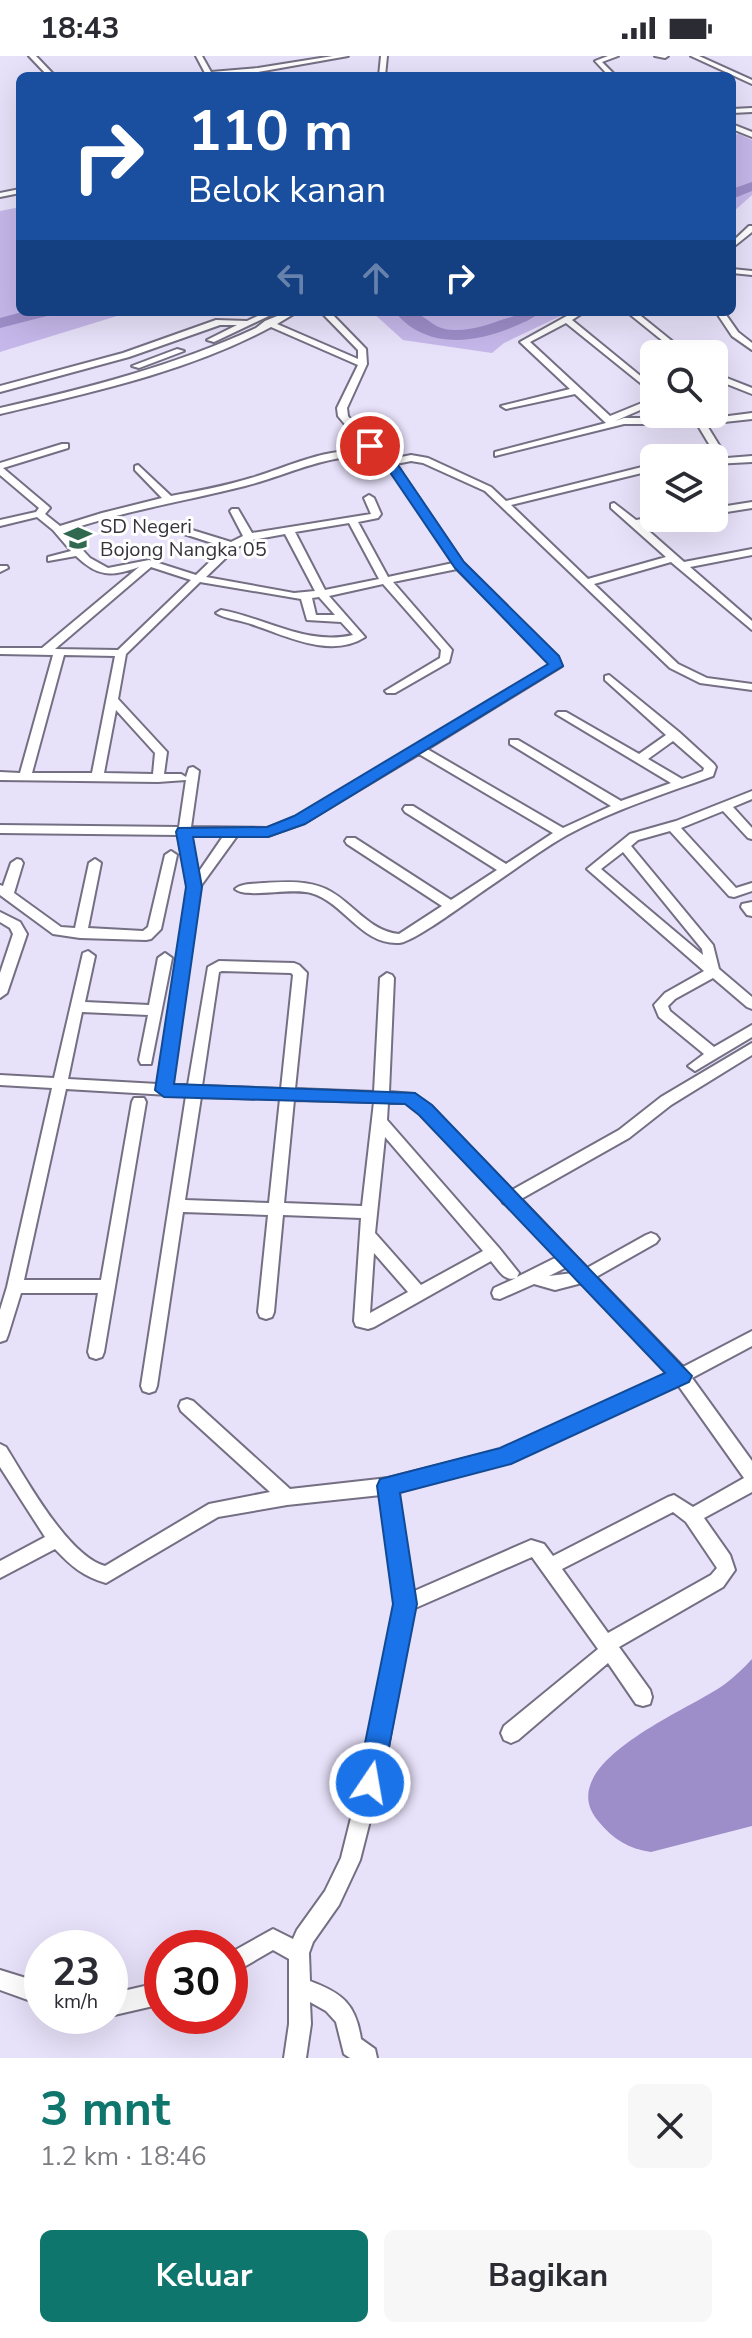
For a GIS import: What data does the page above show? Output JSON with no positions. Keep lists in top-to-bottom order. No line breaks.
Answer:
{"places":{"school or university":["SD Negeri Bojong Nangka 05"]},"page":{"status":"18:43","turn":["110 m","Belok kanan"],"speed":"23 km/h","limit":"30","heading":["3 mnt","1.2 km · 18:46"],"buttons":["Keluar","Bagikan"]}}
